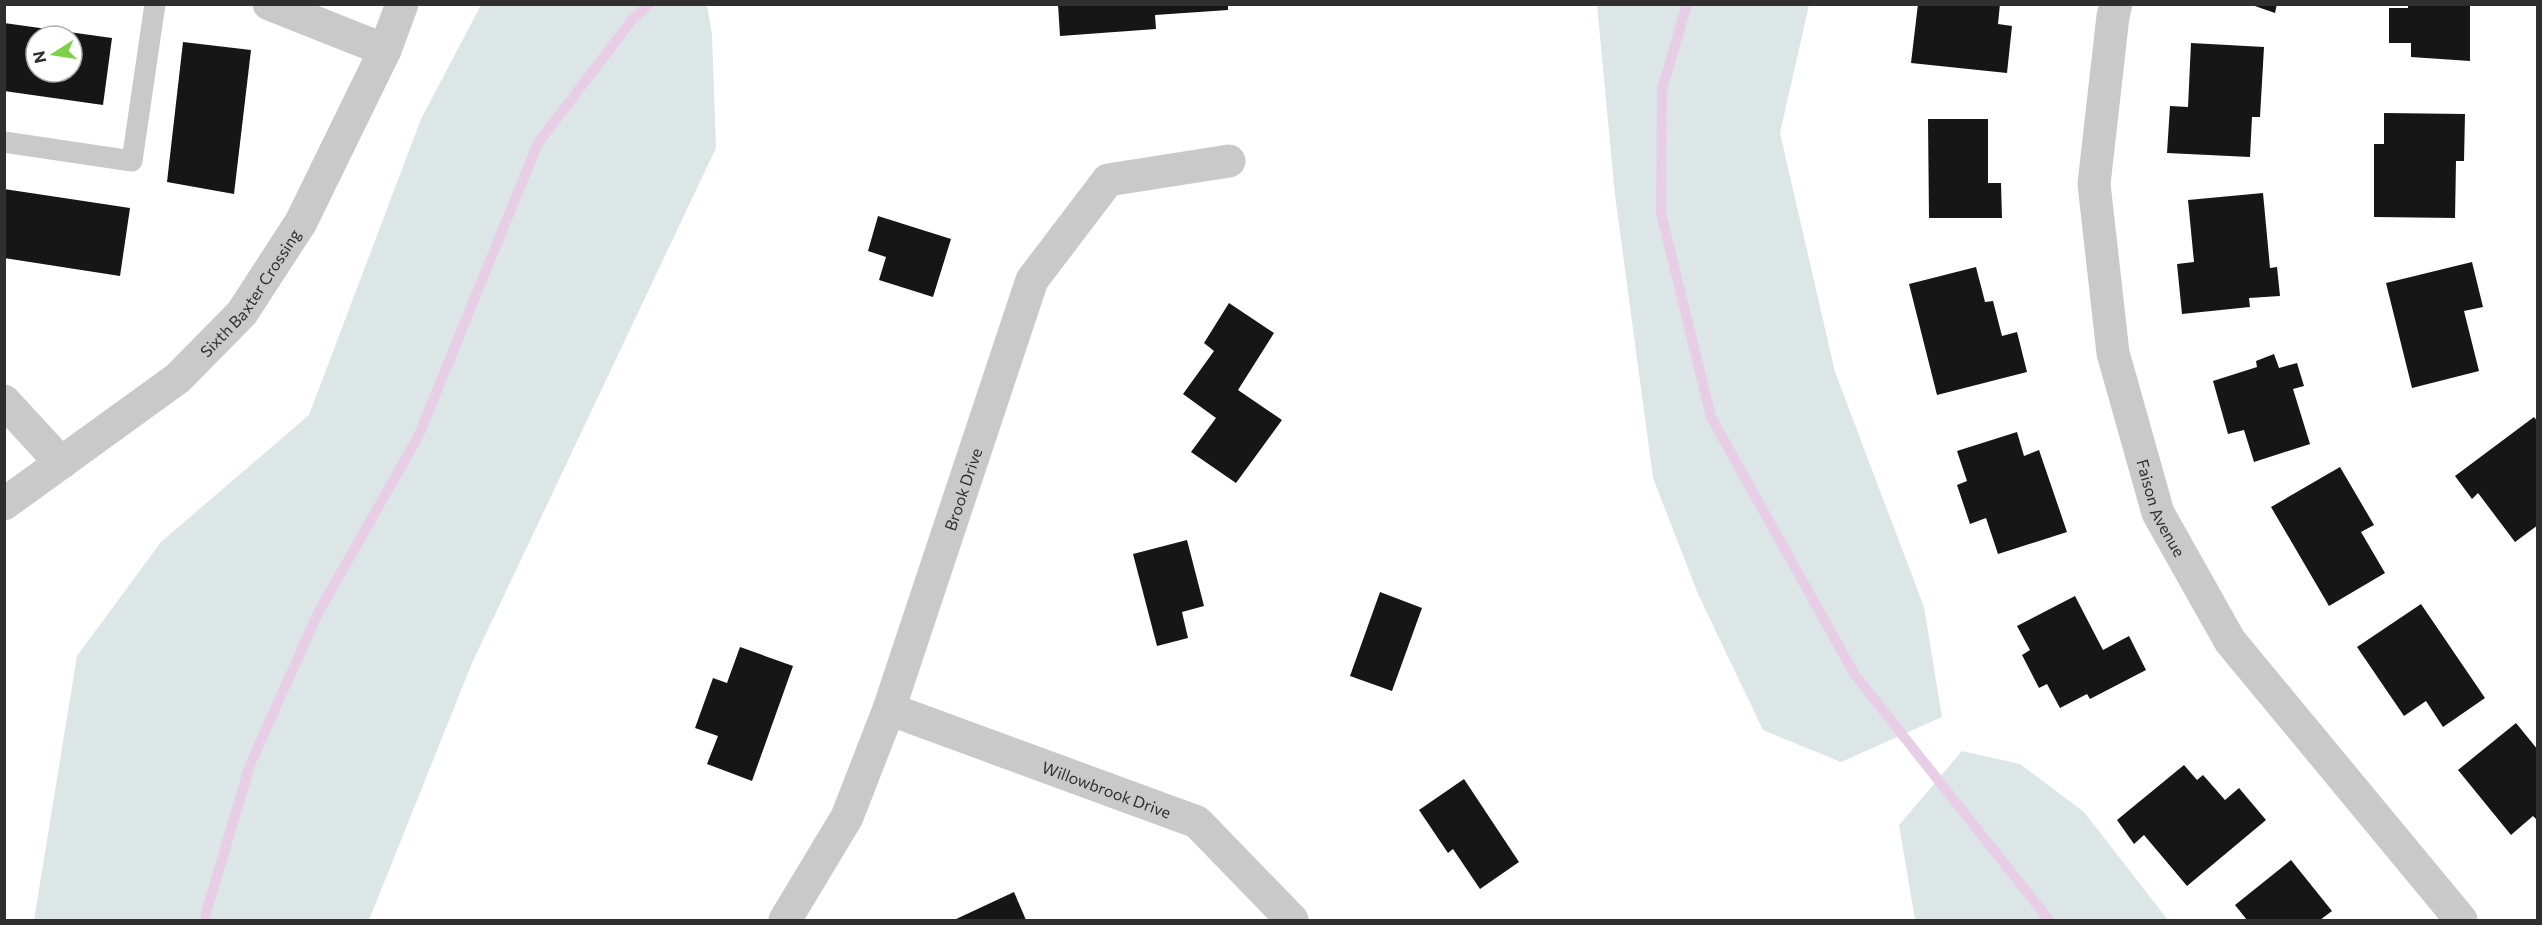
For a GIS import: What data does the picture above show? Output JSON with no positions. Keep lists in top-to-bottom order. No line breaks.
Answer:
{"streets":{"street":["Sixth Baxter Crossing","Brook Drive","Faison Avenue","Willowbrook Drive"]},"crossings":[["Brook Drive","Willowbrook Drive"]],"north":"left"}
